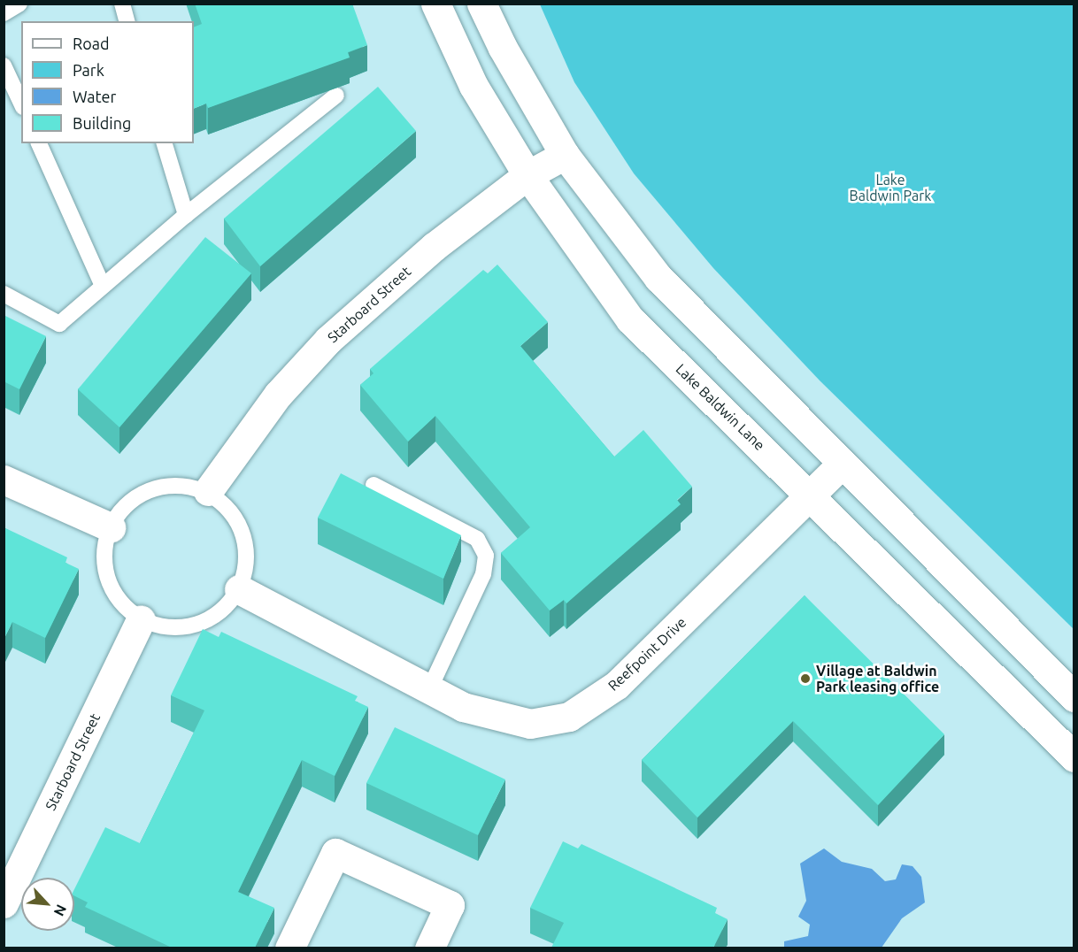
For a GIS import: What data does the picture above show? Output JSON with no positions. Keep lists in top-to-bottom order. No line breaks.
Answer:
{"streets":{"street":["Starboard Street","Lake Baldwin Lane","Reefpoint Drive"]},"crossings":[["Starboard Street","Lake Baldwin Lane"],["Starboard Street","Reefpoint Drive"],["Lake Baldwin Lane","Reefpoint Drive"]],"parks":["Lake Baldwin Park"],"places":["Village at Baldwin Park leasing office"],"legend":["Road","Park","Water","Building"],"north":"bottom right"}
